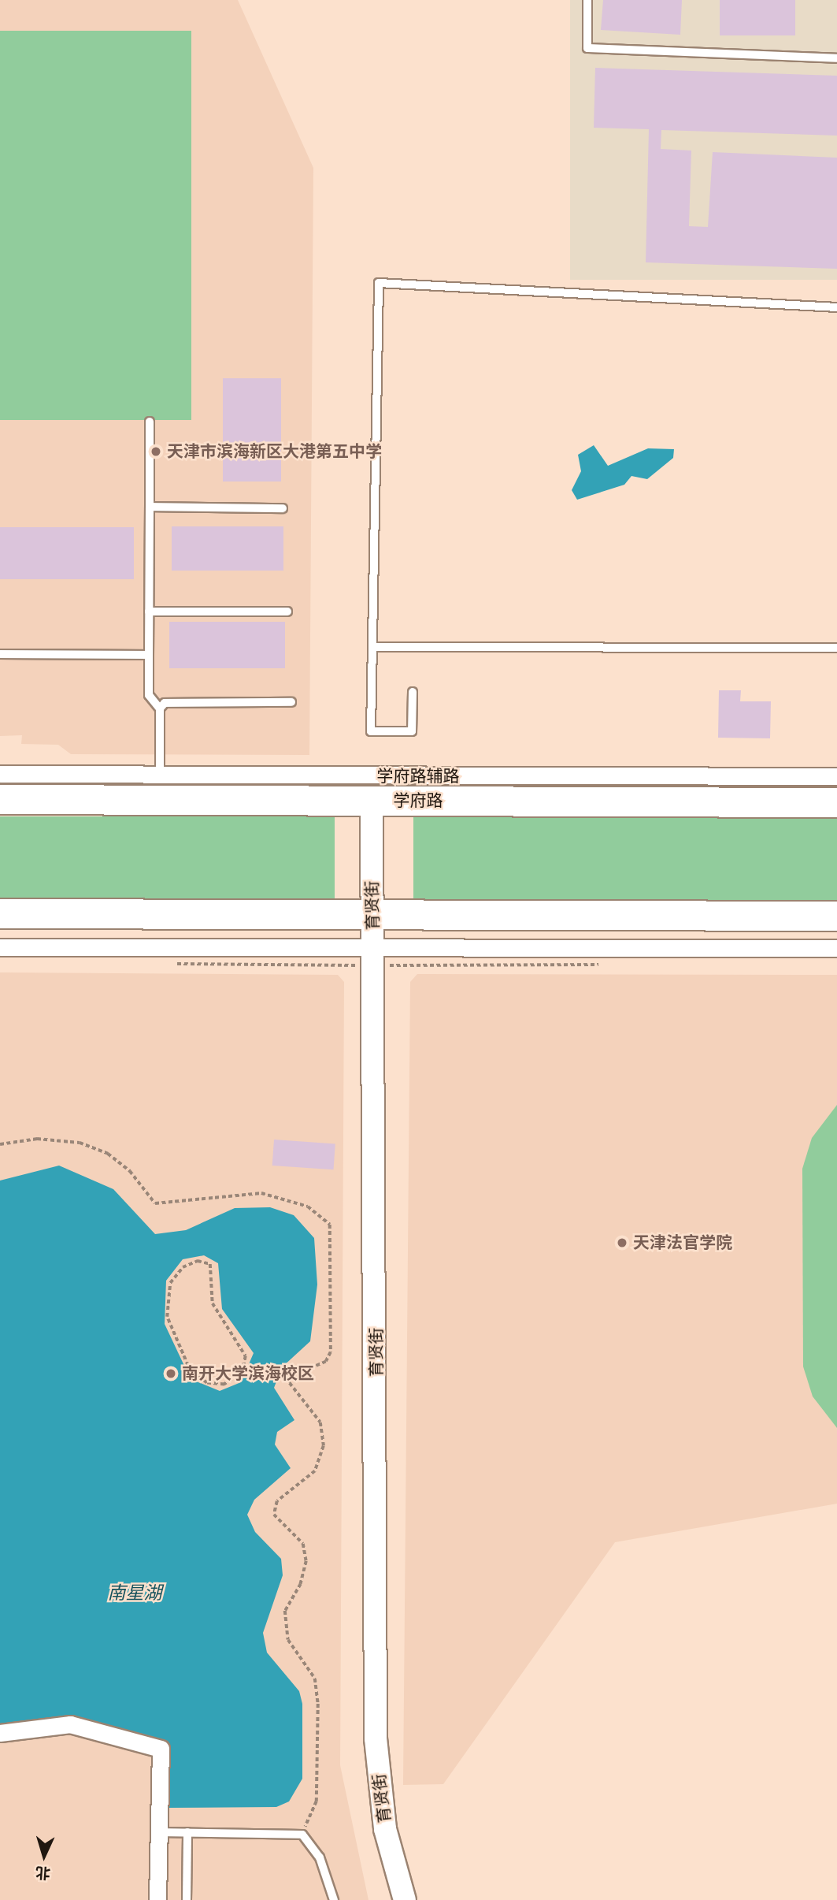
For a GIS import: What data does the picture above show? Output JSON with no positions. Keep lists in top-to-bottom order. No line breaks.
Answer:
{"streets":{"highway":["学府路"],"street":["学府路辅路","育贤街"]},"crossings":[["学府路","育贤街"]],"water":["南星湖"],"places":["天津市滨海新区大港第五中学","天津法官学院","南开大学滨海校区"],"north":"bottom"}
